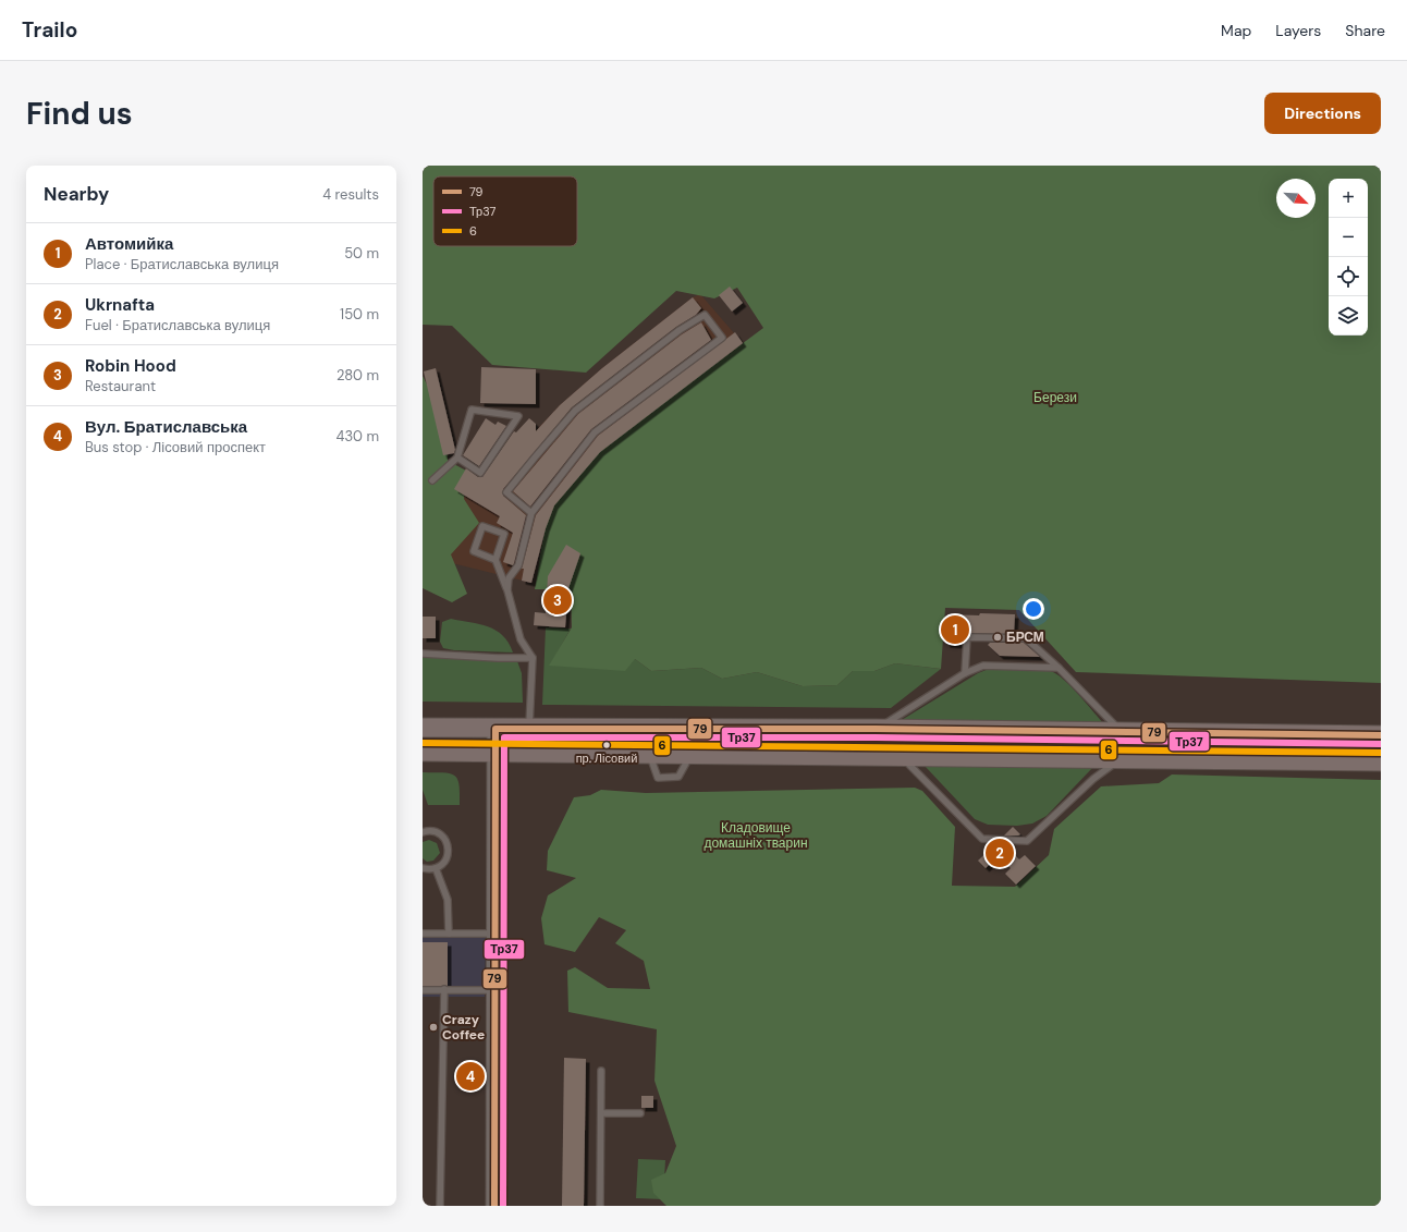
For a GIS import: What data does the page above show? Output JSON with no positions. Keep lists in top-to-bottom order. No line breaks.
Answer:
{"parks":["Берези","Кладовище домашніх тварин"],"places":["БРСМ","пр. Лісовий","Crazy Coffee"],"lines":["transit line 79","transit line Тр37","transit line 6"],"legend":["79","Тр37","6"],"north":"bottom right","page":{"header":"Trailo","nav":["Map","Layers","Share"],"buttons":"Directions","title":"Find us","heading":["Nearby","4 results"],"map_buttons":["+","−"],"list":[{"mark":"1","name":"Автомийка","note":"Place · Братиславська вулиця","value":"50 m"},{"mark":"2","name":"Ukrnafta","note":"Fuel · Братиславська вулиця","value":"150 m"},{"mark":"3","name":"Robin Hood","note":"Restaurant","value":"280 m"},{"mark":"4","name":"Вул. Братиславська","note":"Bus stop · Лісовий проспект","value":"430 m"}],"pins":["3","1","2","4"]}}
